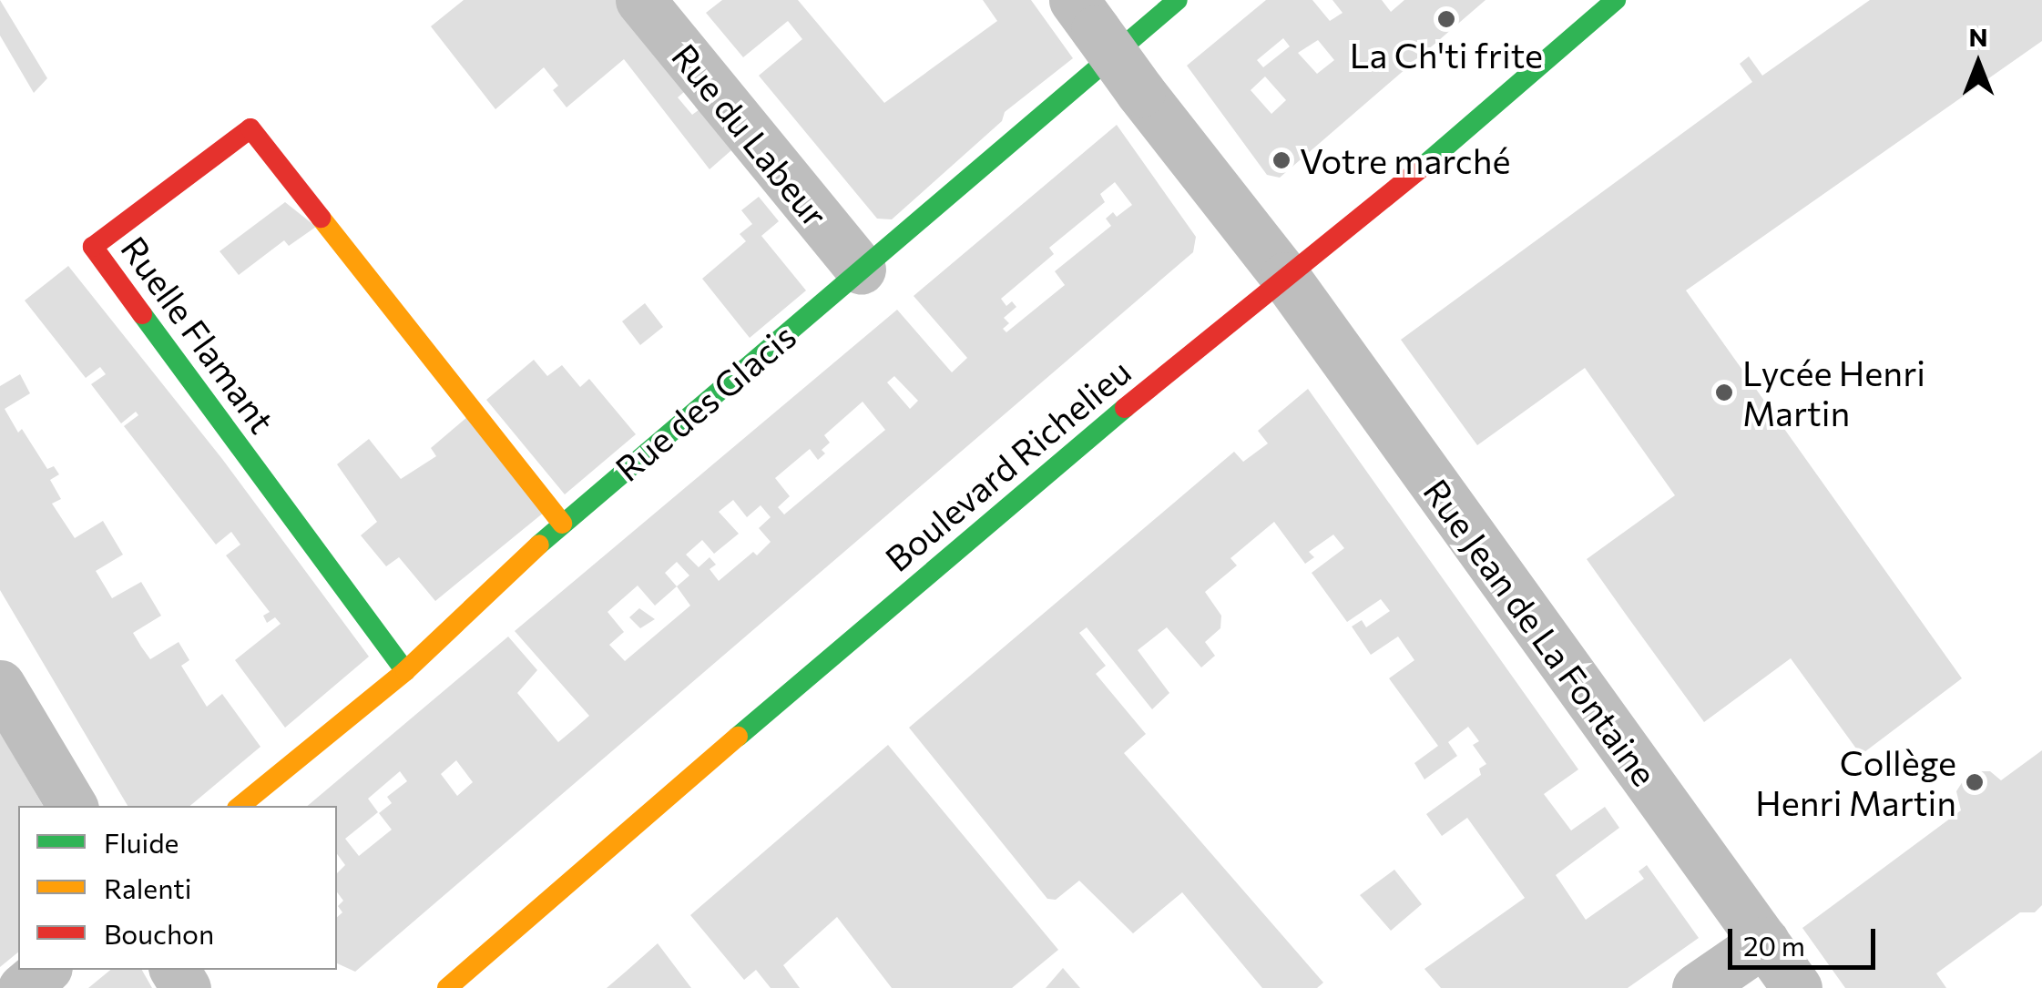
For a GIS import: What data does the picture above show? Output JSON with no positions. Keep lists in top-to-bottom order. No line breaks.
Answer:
{"streets":{"street":["Rue du Labeur","Ruelle Flamant","Rue des Glacis","Boulevard Richelieu","Rue Jean de La Fontaine"]},"crossings":[["Rue du Labeur","Rue des Glacis"],["Ruelle Flamant","Rue des Glacis"],["Boulevard Richelieu","Rue Jean de La Fontaine"]],"places":["La Ch'ti frite","Votre marché","Lycée Henri Martin","Collège Henri Martin"],"legend":["Fluide","Ralenti","Bouchon"],"scale_bar":"20 m","north":"top"}
